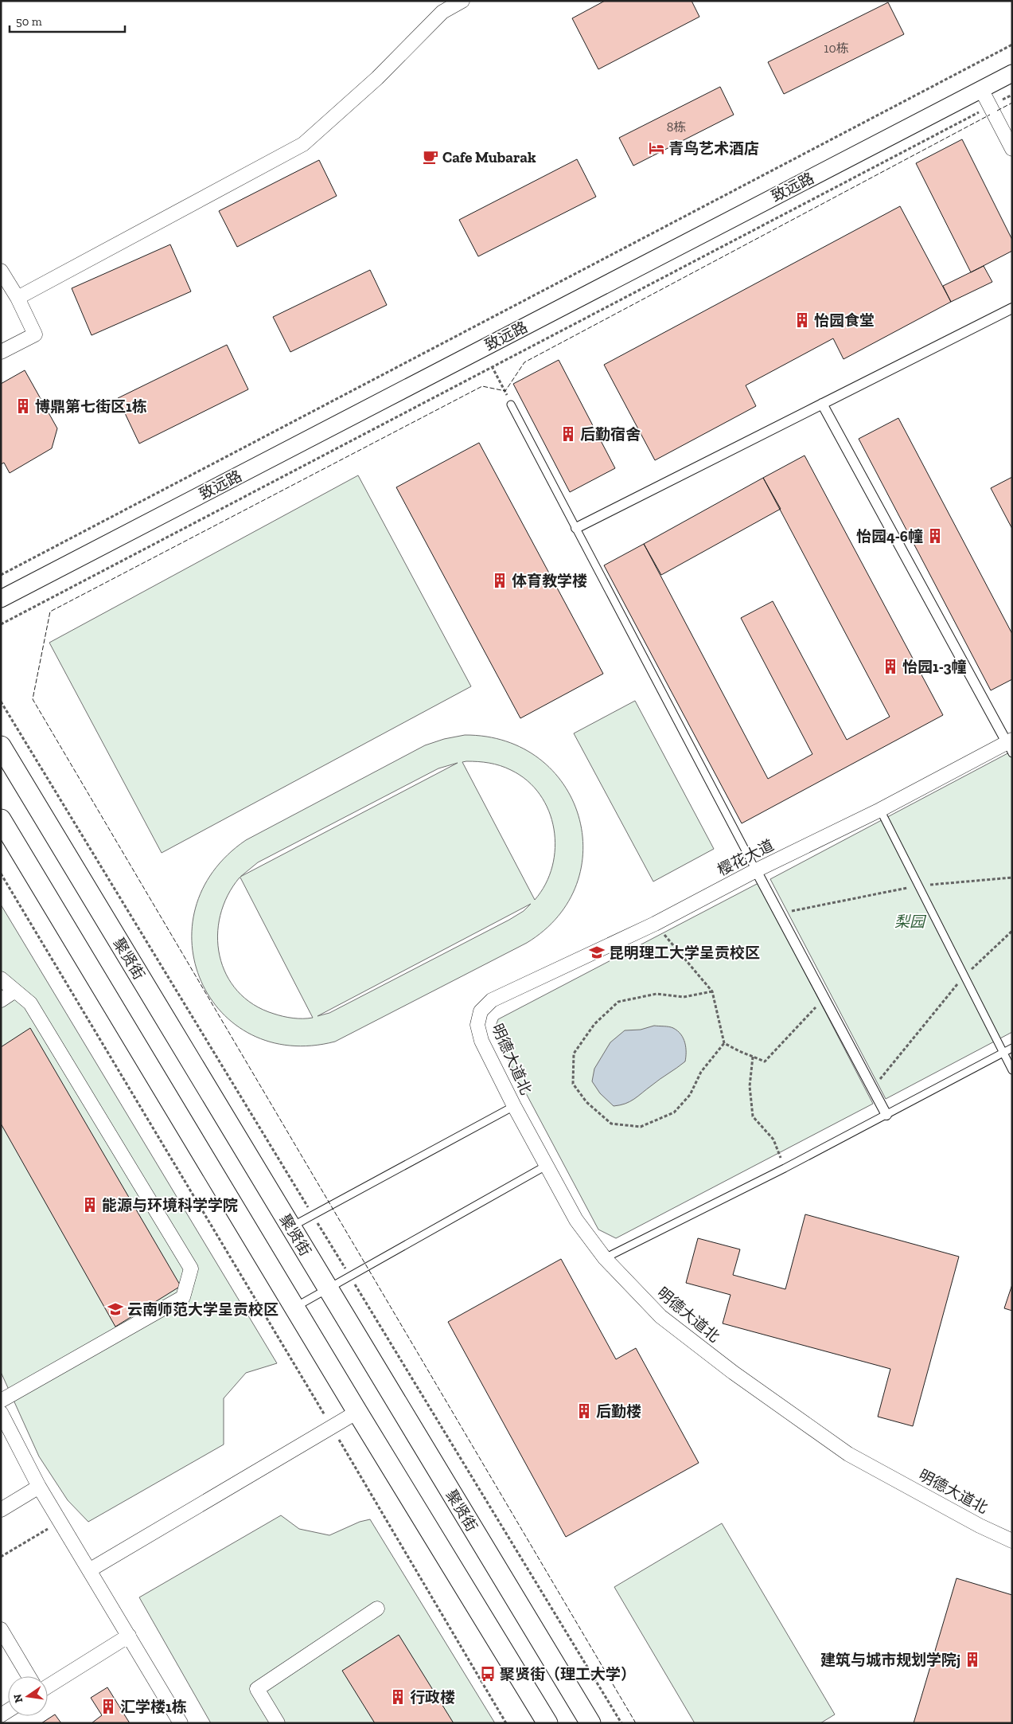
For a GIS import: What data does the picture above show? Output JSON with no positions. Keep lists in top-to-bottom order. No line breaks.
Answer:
{"streets":{"main road":["聚贤街"],"street":["致远路","樱花大道","明德大道北"]},"crossings":[["樱花大道","明德大道北"]],"parks":["梨园"],"places":{"hotel":["青鸟艺术酒店"],"cafe":["Cafe Mubarak"],"building":["怡园食堂","博鼎第七街区1栋","后勤宿舍","怡园4-6幢","体育教学楼","怡园1-3幢","能源与环境科学学院","后勤楼","建筑与城市规划学院j","行政楼","汇学楼1栋"],"school or university":["昆明理工大学呈贡校区","云南师范大学呈贡校区"],"bus stop":["聚贤街（理工大学）"]},"house_numbers":["10栋","8栋"],"scale_bar":"50 m","north":"left"}
